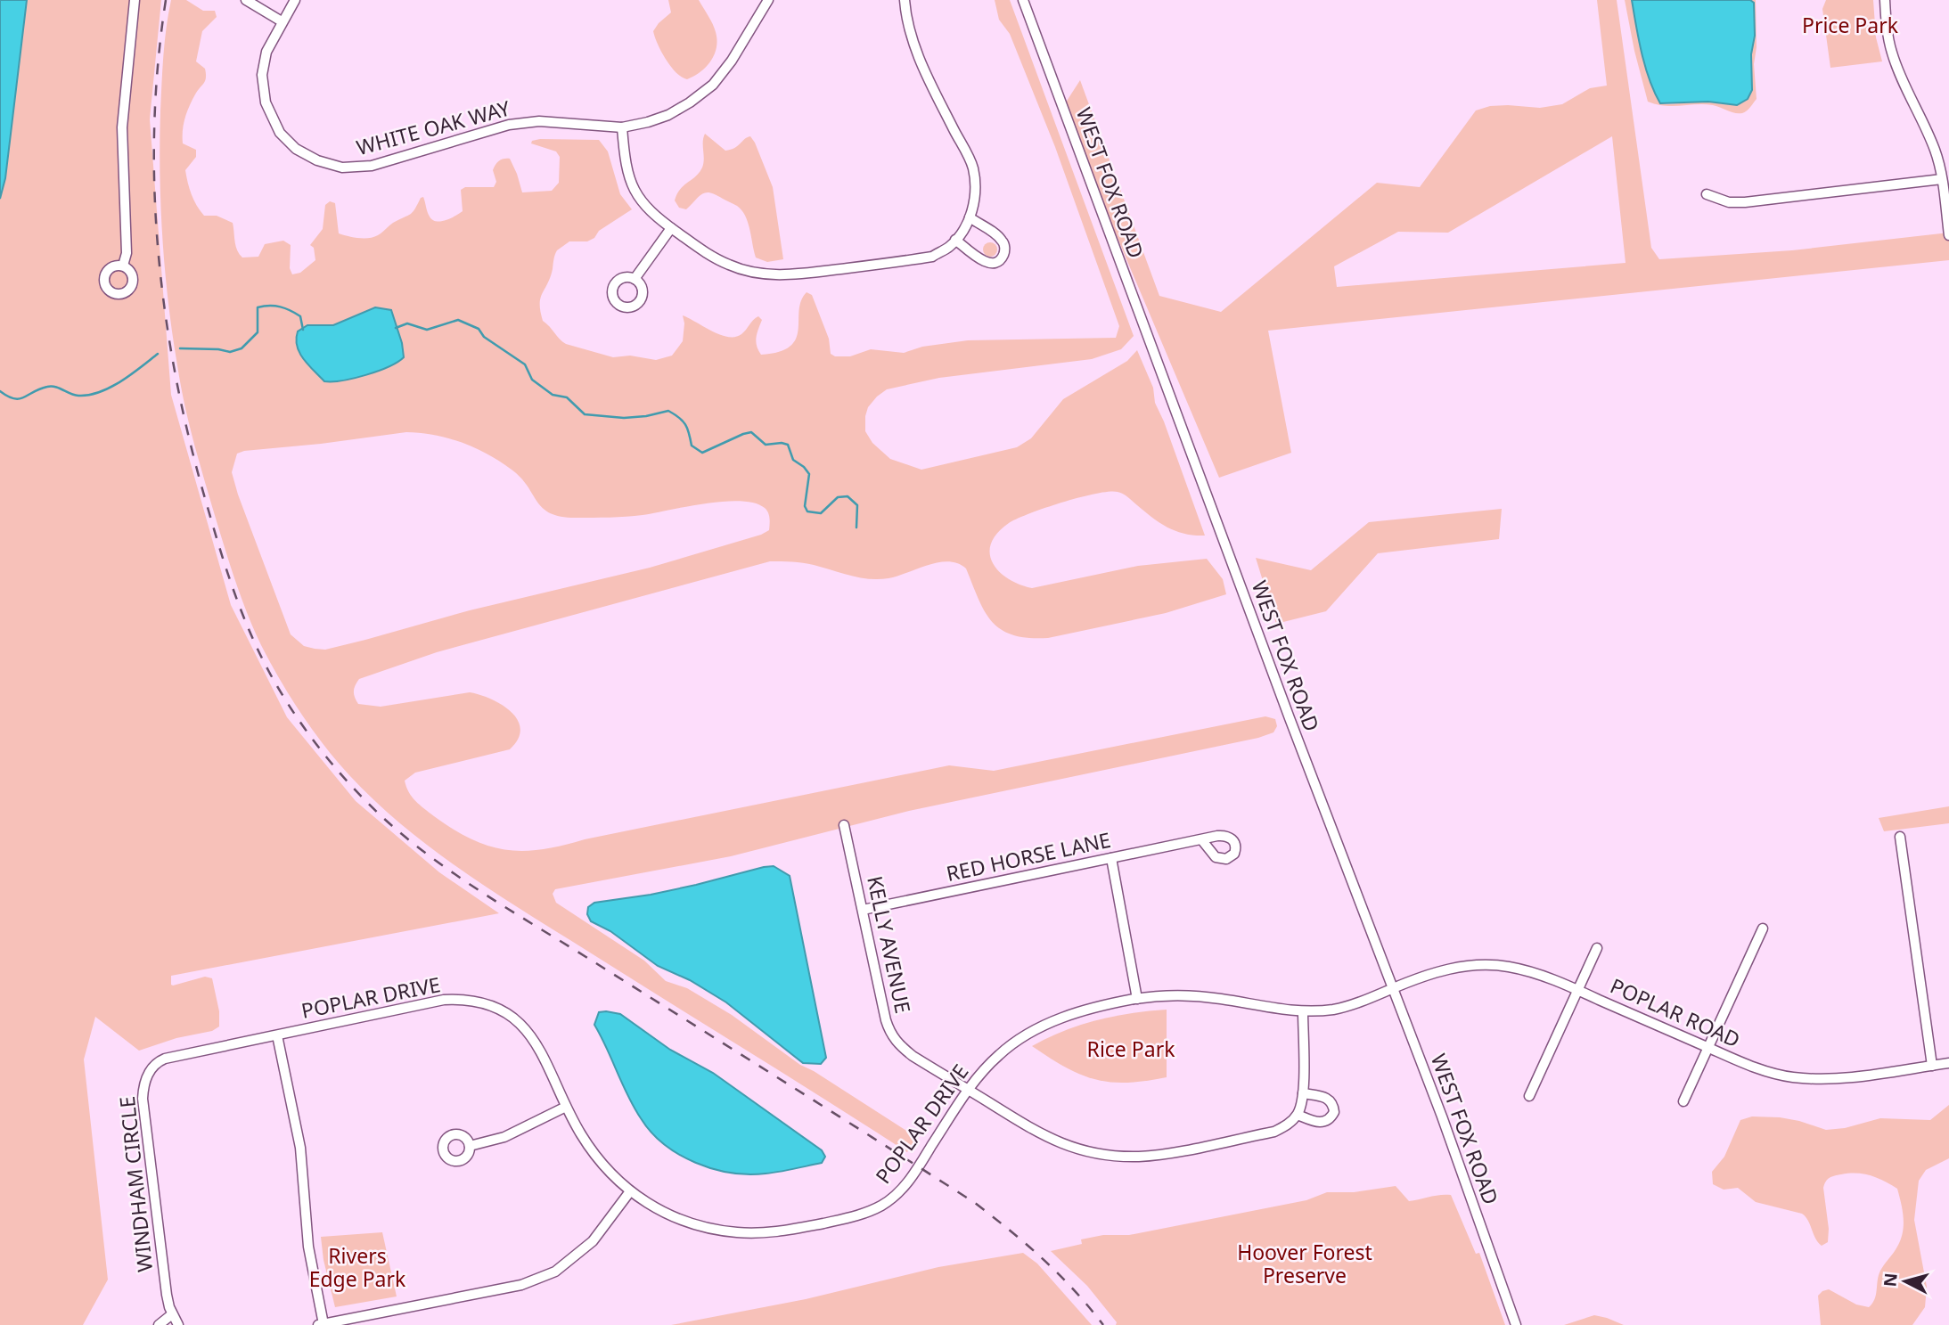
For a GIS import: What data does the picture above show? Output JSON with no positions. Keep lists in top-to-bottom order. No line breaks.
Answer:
{"streets":{"street":["WHITE OAK WAY","WEST FOX ROAD","RED HORSE LANE","KELLY AVENUE","POPLAR DRIVE","POPLAR ROAD","WINDHAM CIRCLE"]},"crossings":[["WEST FOX ROAD","POPLAR DRIVE"],["WEST FOX ROAD","POPLAR ROAD"],["RED HORSE LANE","KELLY AVENUE"],["KELLY AVENUE","POPLAR DRIVE"],["POPLAR DRIVE","POPLAR ROAD"],["POPLAR DRIVE","WINDHAM CIRCLE"]],"parks":["Price Park","Rice Park","Hoover Forest Preserve","Rivers Edge Park"],"north":"left"}
